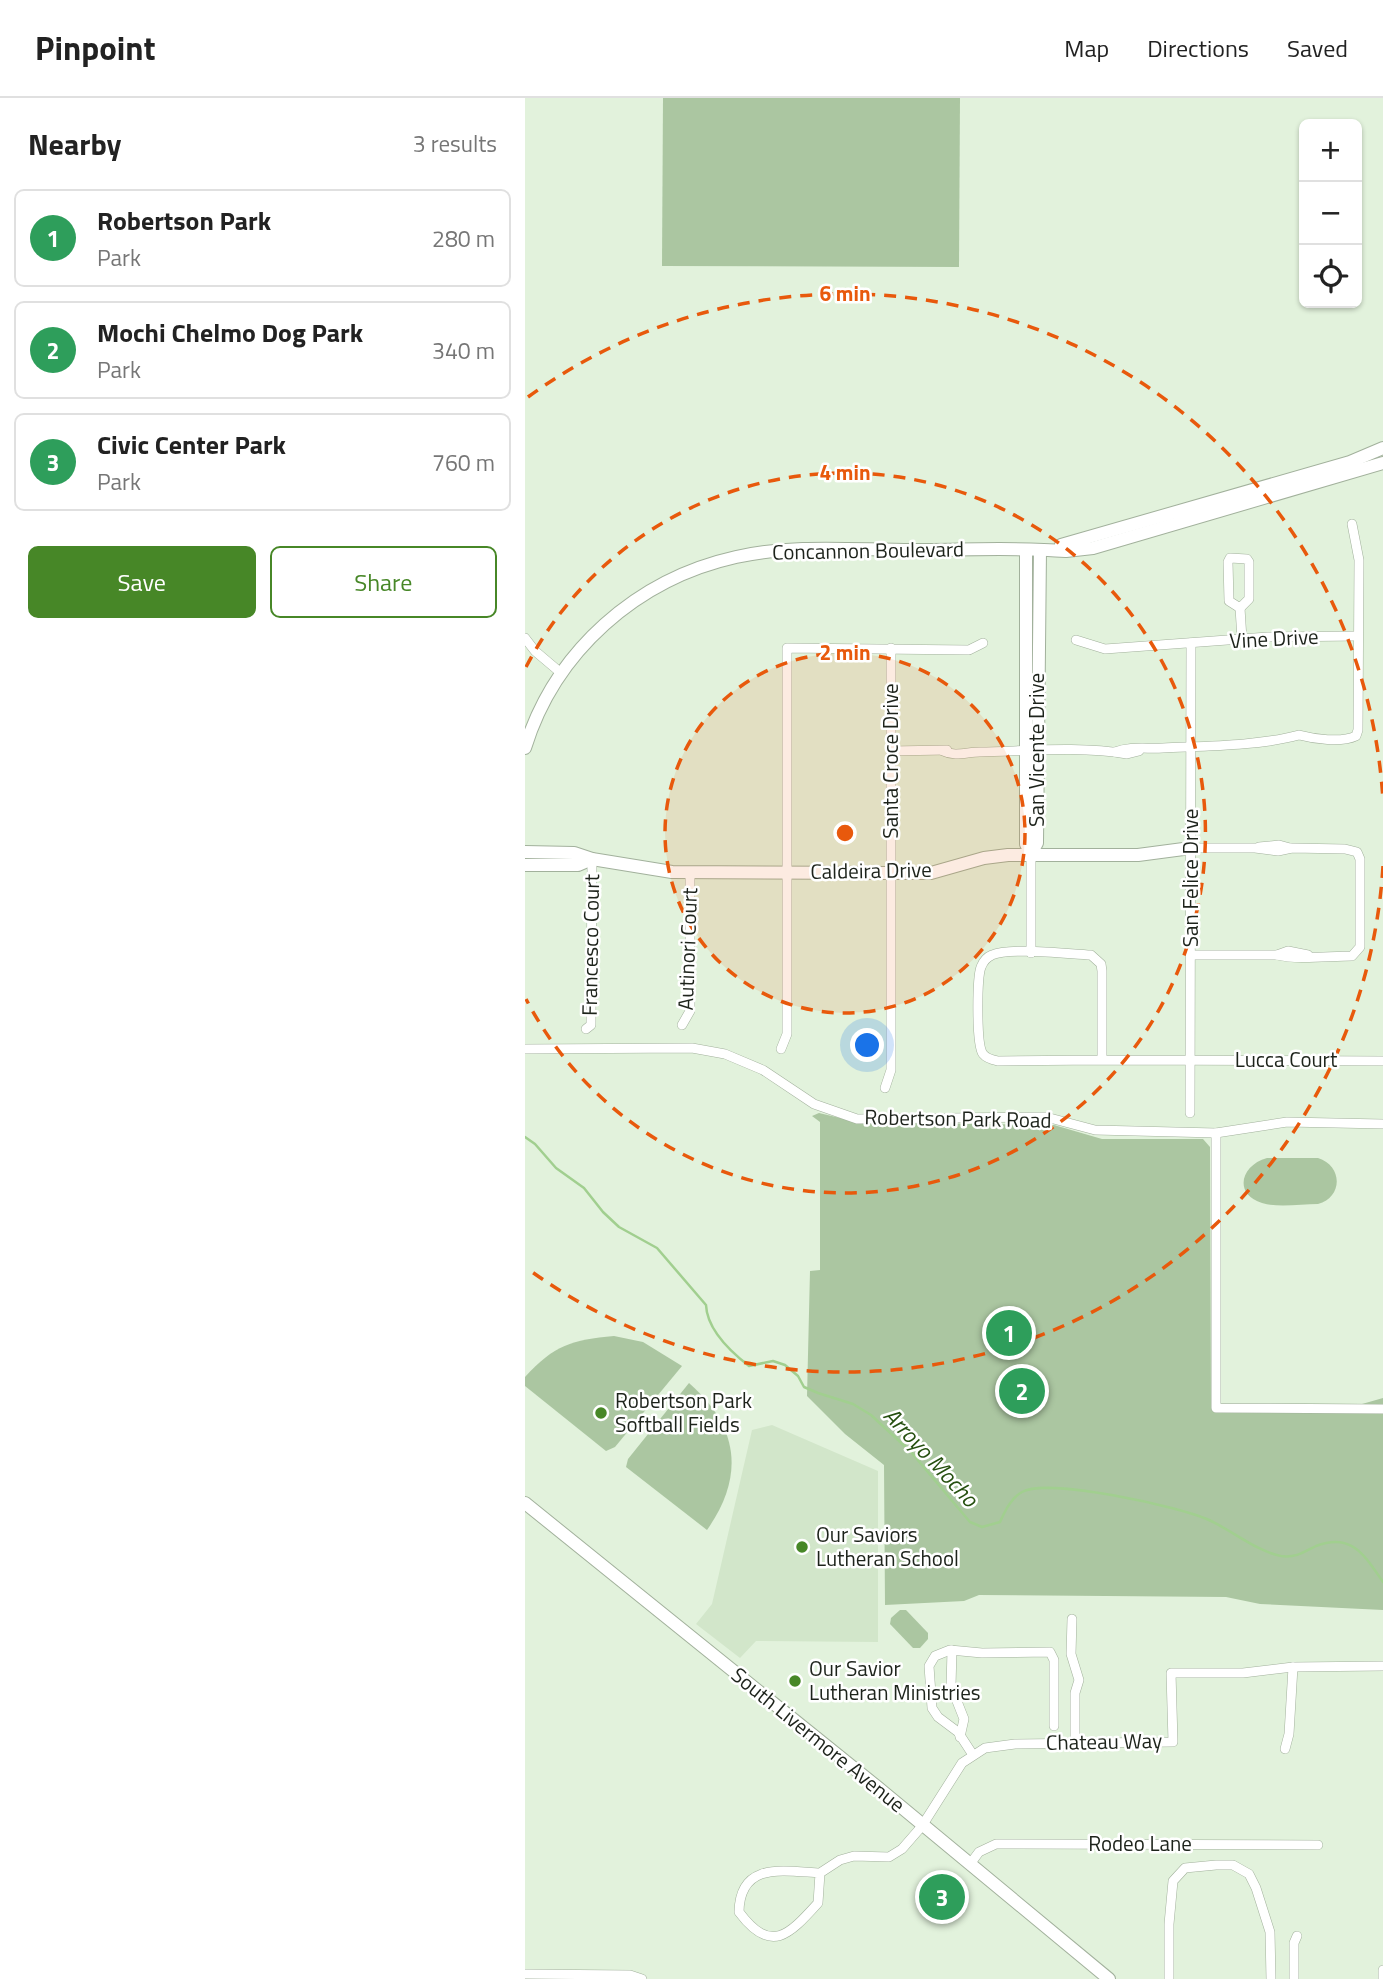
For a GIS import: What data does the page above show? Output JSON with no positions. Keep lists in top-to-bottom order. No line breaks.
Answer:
{"streets":{"main road":["Concannon Boulevard","San Vicente Drive","Caldeira Drive","South Livermore Avenue"],"street":["Vine Drive","Santa Croce Drive","San Felice Drive","Francesco Court","Autinori Court","Lucca Court","Robertson Park Road","Chateau Way","Rodeo Lane"]},"crossings":[["Concannon Boulevard","San Vicente Drive"],["Vine Drive","San Felice Drive"],["San Vicente Drive","Caldeira Drive"],["Santa Croce Drive","Caldeira Drive"],["Caldeira Drive","San Felice Drive"],["Caldeira Drive","Francesco Court"],["Caldeira Drive","Autinori Court"],["San Felice Drive","Lucca Court"],["South Livermore Avenue","Rodeo Lane"]],"water":["Arroyo Mocho"],"places":["Robertson Park Softball Fields","Our Saviors Lutheran School","Our Savior Lutheran Ministries"],"page":{"header":"Pinpoint","nav":["Map","Directions","Saved"],"heading":["Nearby","3 results"],"map_buttons":["+","−"],"list":[{"mark":"1","name":"Robertson Park","note":"Park","value":"280 m"},{"mark":"2","name":"Mochi Chelmo Dog Park","note":"Park","value":"340 m"},{"mark":"3","name":"Civic Center Park","note":"Park","value":"760 m"}],"buttons":["Save","Share"],"pins":["1","2","3"]},"rings":["6 min","4 min","2 min"]}
